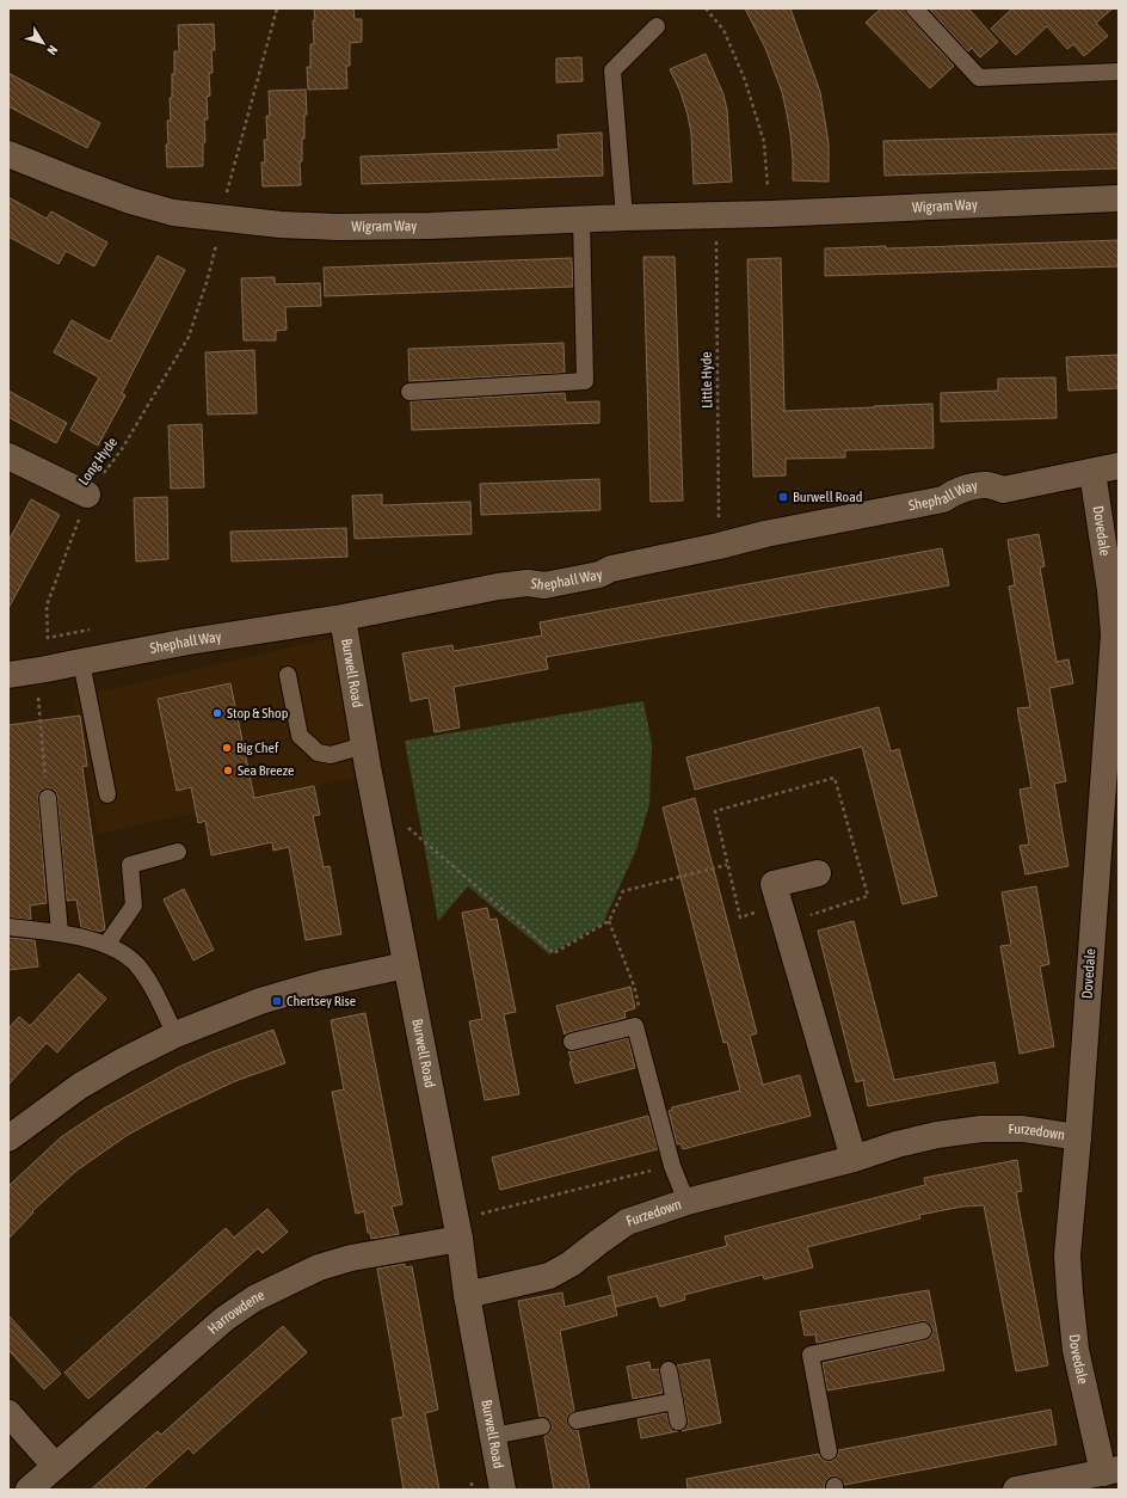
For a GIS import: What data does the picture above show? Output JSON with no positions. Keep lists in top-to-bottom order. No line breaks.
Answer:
{"streets":{"street":["Wigram Way","Shephall Way","Dovedale","Burwell Road","Furzedown","Harrowdene"],"path":["Little Hyde","Long Hyde"]},"crossings":[["Wigram Way","Little Hyde"],["Wigram Way","Long Hyde"],["Little Hyde","Shephall Way"],["Shephall Way","Dovedale"],["Shephall Way","Burwell Road"],["Dovedale","Furzedown"],["Burwell Road","Furzedown"],["Burwell Road","Harrowdene"]],"places":{"transit":["Burwell Road","Chertsey Rise"],"other":["Stop & Shop","Big Chef","Sea Breeze"]},"north":"bottom right"}
